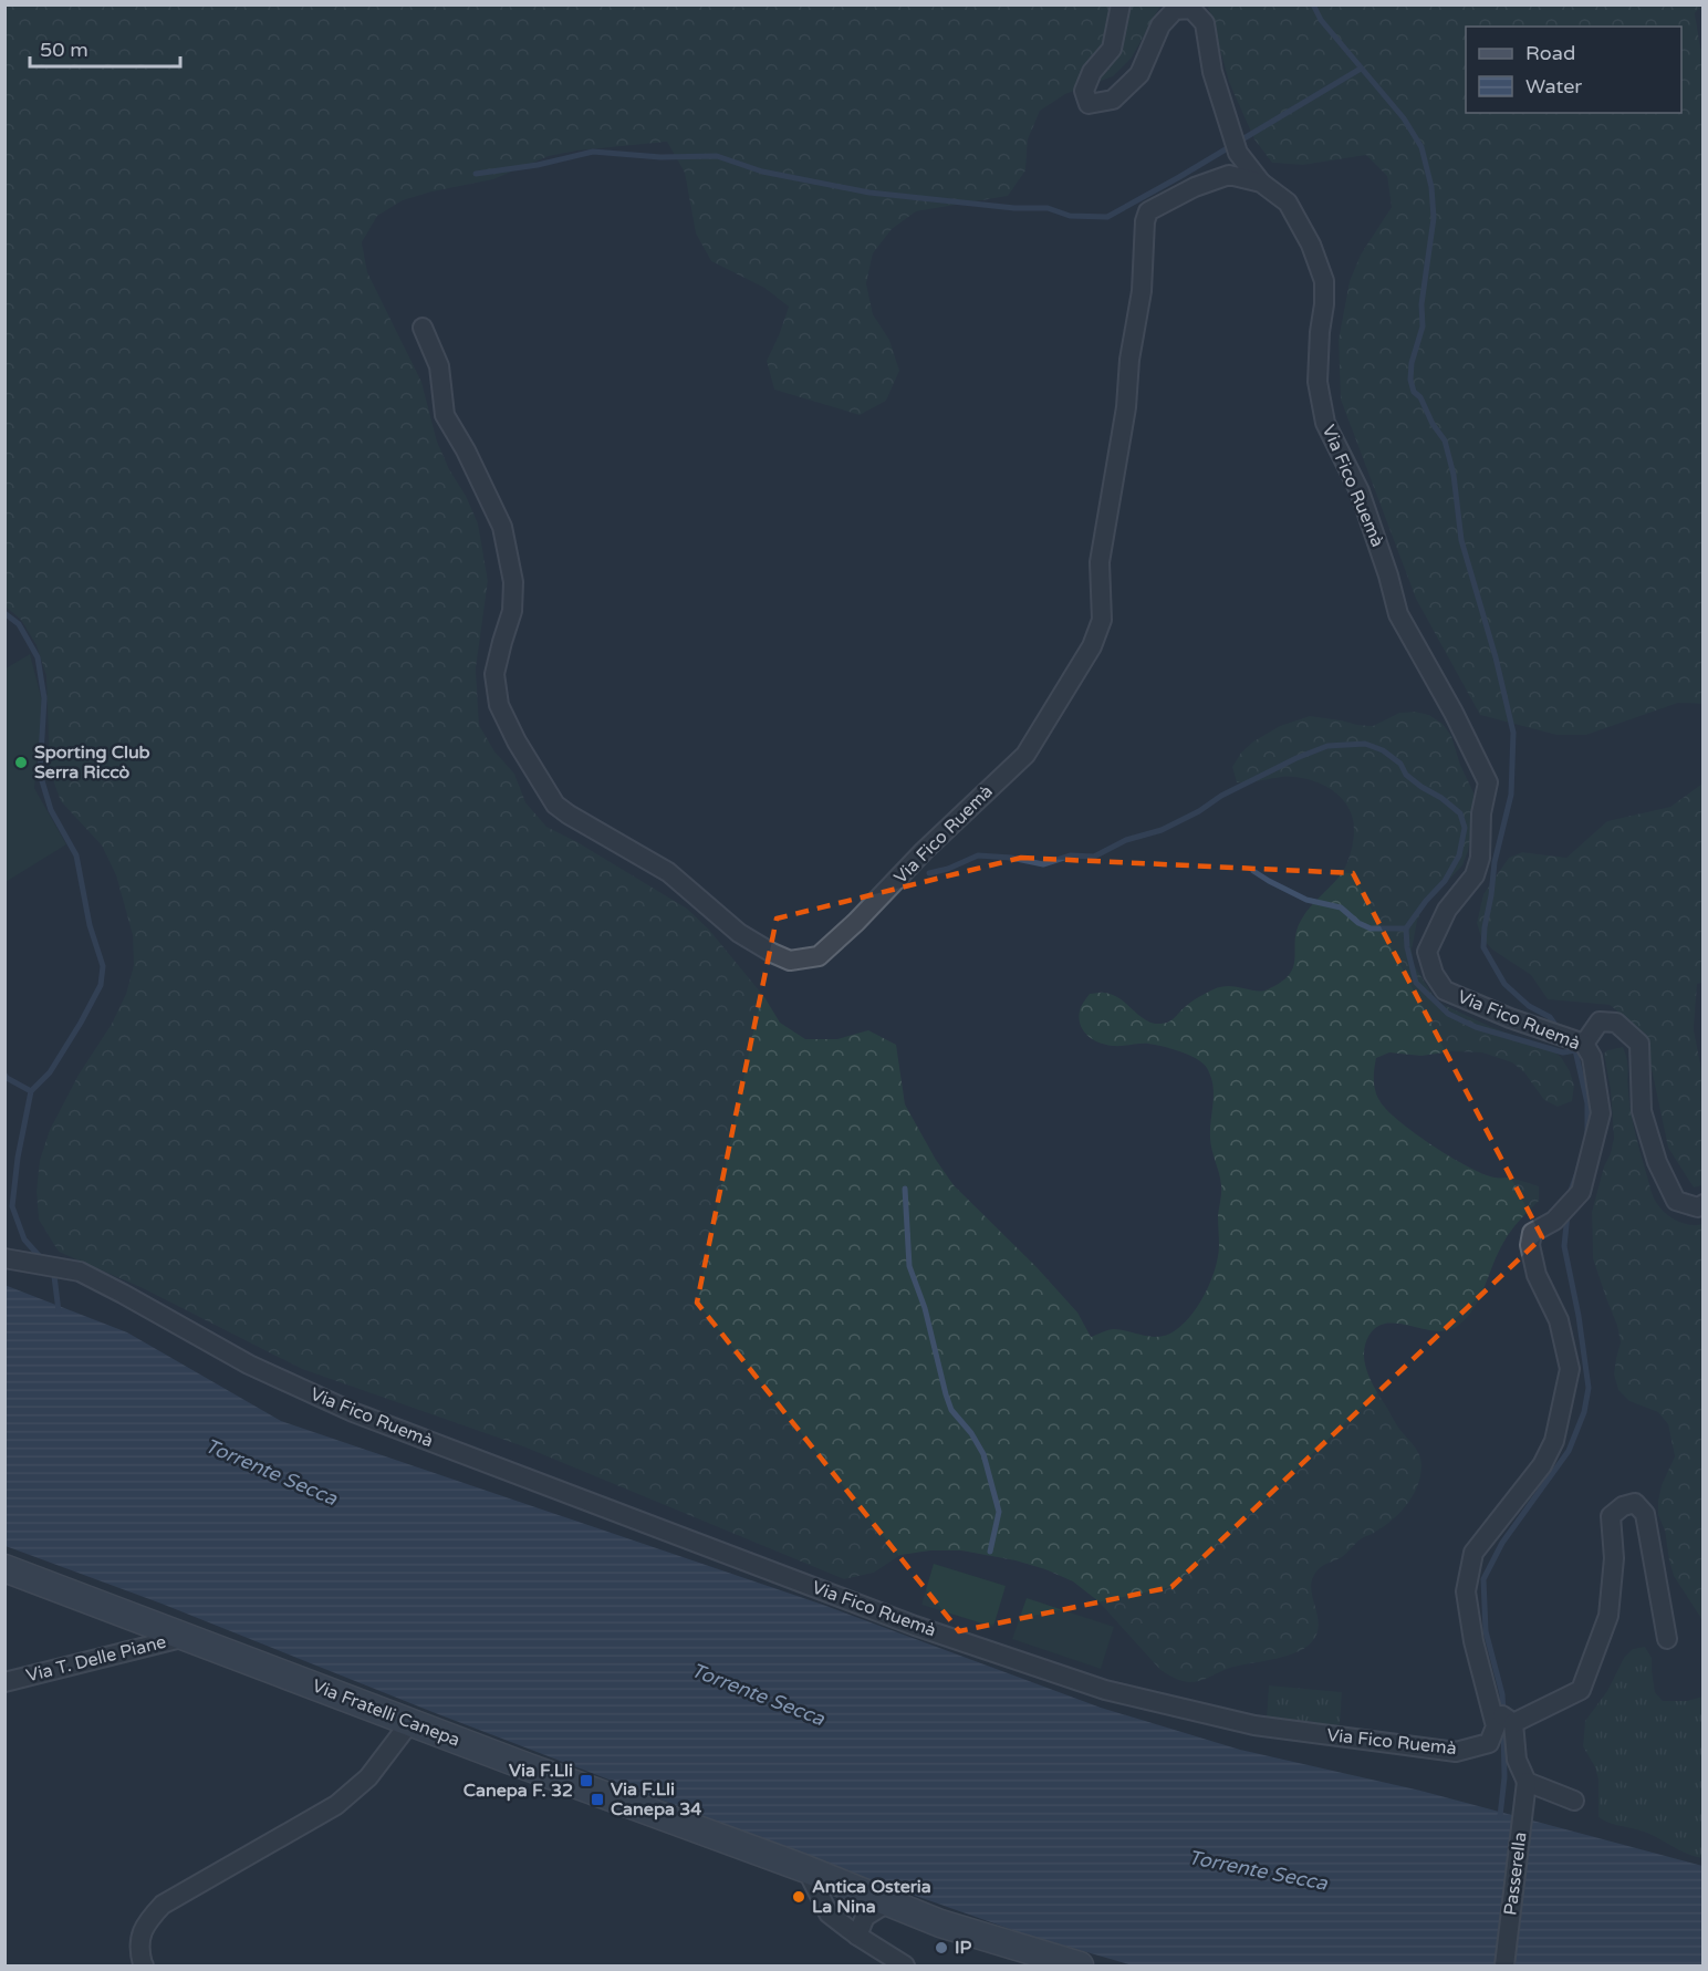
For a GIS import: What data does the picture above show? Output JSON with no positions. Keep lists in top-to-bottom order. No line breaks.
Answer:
{"streets":{"main road":["Via Fratelli Canepa"],"street":["Via Fico Ruemà","Via T. Delle Piane","Passerella"]},"crossings":[["Via T. Delle Piane","Via Fratelli Canepa"]],"water":["Torrente Secca"],"places":{"other":["Sporting Club Serra Riccò","Antica Osteria La Nina","IP"],"transit":["Via F.Lli Canepa F. 32","Via F.Lli Canepa 34"]},"legend":["Road","Water"],"scale_bar":"50 m"}
